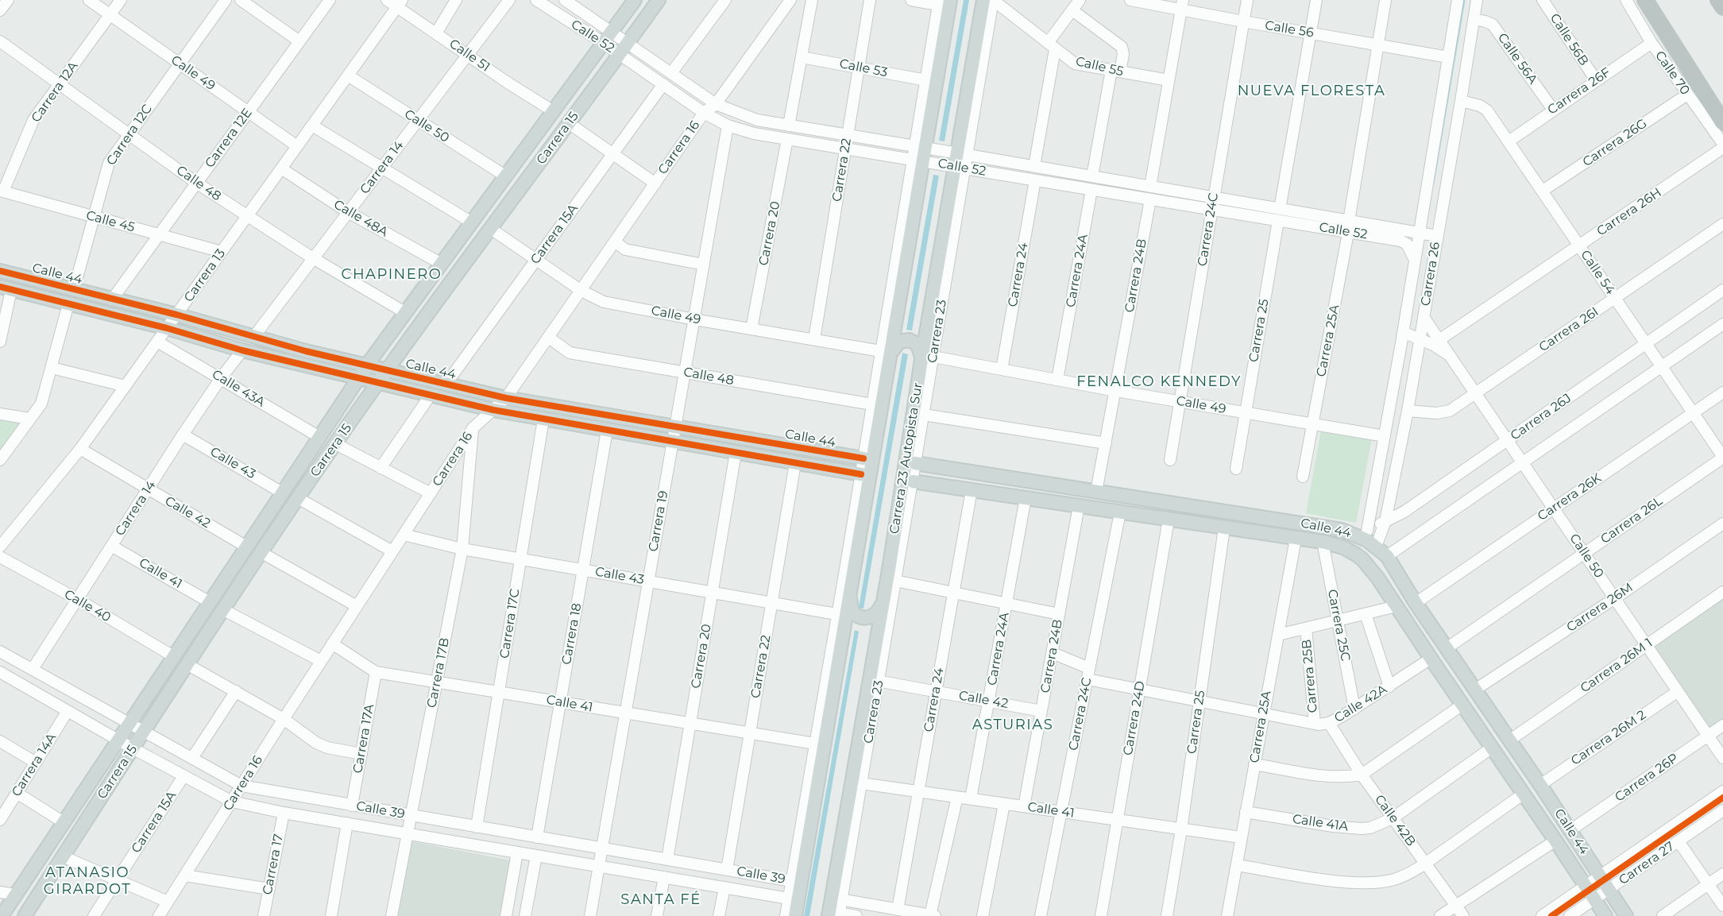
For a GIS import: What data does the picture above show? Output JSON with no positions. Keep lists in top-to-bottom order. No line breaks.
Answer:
{"streets":{"main road":["Carrera 15","Calle 44","Carrera 23 Autopista Sur"],"street":["Calle 56","Calle 52","Calle 56B","Calle 51","Calle 56A","Calle 55","Calle 53","Calle 49","Calle 70","Carrera 26F","Carrera 12A","Calle 50","Carrera 12C","Carrera 12E","Carrera 26G","Carrera 16","Carrera 14","Carrera 22","Calle 48","Carrera 26H","Calle 48A","Calle 45","Carrera 24C","Carrera 20","Carrera 15A","Carrera 24A","Calle 54","Carrera 26","Carrera 24","Carrera 13","Carrera 24B","Carrera 26I","Carrera 25","Carrera 23","Carrera 25A","Calle 43A","Carrera 26J","Calle 43","Carrera 26K","Calle 42","Carrera 26L","Carrera 19","Calle 41","Calle 40","Carrera 26M","Carrera 17C","Carrera 25C","Carrera 18","Carrera 26M 1","Carrera 17B","Carrera 25B","Calle 42A","Carrera 24D","Carrera 26M 2","Carrera 17A","Carrera 14A","Carrera 26P","Calle 39","Calle 42B","Calle 41A","Carrera 27","Carrera 17"]},"crossings":[["Calle 56","Carrera 24C"],["Calle 56","Carrera 26"],["Calle 52","Carrera 15"],["Calle 52","Carrera 16"],["Calle 52","Carrera 22"],["Calle 52","Carrera 24C"],["Calle 52","Carrera 20"],["Calle 52","Carrera 15A"],["Calle 52","Carrera 24A"],["Calle 52","Carrera 26"],["Calle 52","Carrera 24"],["Calle 52","Carrera 24B"],["Calle 52","Carrera 25"],["Calle 52","Carrera 25A"],["Calle 52","Carrera 23 Autopista Sur"],["Calle 52","Carrera 19"],["Calle 56B","Carrera 26F"],["Calle 51","Carrera 15"],["Calle 51","Carrera 14"],["Calle 51","Carrera 13"],["Calle 56A","Carrera 26F"],["Calle 56A","Carrera 26"],["Calle 53","Carrera 22"],["Calle 49","Carrera 12A"],["Calle 49","Carrera 12C"],["Calle 49","Carrera 12E"],["Calle 49","Carrera 15"],["Calle 49","Carrera 16"],["Calle 49","Carrera 22"],["Calle 49","Carrera 24C"],["Calle 49","Carrera 20"],["Calle 49","Carrera 15A"],["Calle 49","Carrera 24A"],["Calle 49","Carrera 26"],["Calle 49","Carrera 24"],["Calle 49","Carrera 13"],["Calle 49","Carrera 24B"],["Calle 49","Carrera 25"],["Calle 49","Carrera 25A"],["Calle 49","Carrera 23 Autopista Sur"],["Calle 49","Carrera 19"],["Calle 70","Carrera 26F"],["Calle 70","Carrera 26G"],["Carrera 26F","Calle 54"],["Carrera 12A","Calle 48"],["Carrera 12A","Calle 45"],["Calle 50","Carrera 15"],["Calle 50","Carrera 14"],["Calle 50","Carrera 26H"],["Calle 50","Carrera 26"],["Calle 50","Carrera 13"],["Calle 50","Carrera 26I"],["Calle 50","Carrera 26J"],["Calle 50","Carrera 26K"],["Calle 50","Carrera 26L"],["Calle 50","Carrera 26M"],["Calle 50","Carrera 26M 1"],["Calle 50","Carrera 26M 2"],["Calle 50","Carrera 26P"],["Carrera 12C","Calle 48"],["Carrera 12C","Calle 45"],["Carrera 12C","Calle 44"],["Carrera 12E","Calle 48"],["Carrera 12E","Calle 45"],["Carrera 12E","Calle 44"],["Carrera 15","Calle 48"],["Carrera 15","Calle 48A"],["Carrera 15","Calle 44"],["Carrera 15","Calle 43A"],["Carrera 15","Calle 43"],["Carrera 15","Calle 42"],["Carrera 15","Calle 41"],["Carrera 15","Calle 40"],["Carrera 15","Calle 39"],["Carrera 26G","Calle 54"],["Carrera 16","Calle 48"],["Carrera 16","Calle 44"],["Carrera 16","Calle 43"],["Carrera 16","Calle 41"],["Carrera 16","Carrera 17B"],["Carrera 16","Calle 39"],["Carrera 14","Calle 48"],["Carrera 14","Calle 48A"],["Carrera 14","Calle 44"],["Carrera 14","Calle 43A"],["Carrera 14","Calle 43"],["Carrera 14","Calle 42"],["Carrera 14","Calle 41"],["Carrera 14","Calle 40"],["Carrera 14","Calle 39"],["Carrera 22","Calle 44"],["Carrera 22","Calle 43"],["Carrera 22","Calle 41"],["Carrera 22","Calle 39"],["Calle 48","Carrera 13"],["Calle 48","Carrera 19"],["Carrera 26H","Calle 54"],["Calle 48A","Carrera 13"],["Calle 45","Carrera 13"],["Carrera 24C","Calle 44"],["Carrera 24C","Calle 41"],["Carrera 24C","Calle 42A"],["Carrera 20","Calle 44"],["Carrera 20","Calle 43"],["Carrera 20","Calle 41"],["Carrera 20","Calle 39"],["Carrera 15A","Calle 44"],["Carrera 15A","Calle 39"],["Carrera 24A","Calle 44"],["Carrera 24A","Calle 42"],["Carrera 24A","Calle 41"],["Calle 54","Carrera 26"],["Calle 54","Carrera 26I"],["Calle 54","Carrera 26J"],["Calle 54","Carrera 26K"],["Calle 54","Carrera 26L"],["Calle 44","Carrera 26"],["Calle 44","Carrera 24"],["Calle 44","Carrera 13"],["Calle 44","Carrera 24B"],["Calle 44","Carrera 25"],["Calle 44","Carrera 25A"],["Calle 44","Carrera 26J"],["Calle 44","Carrera 26K"],["Calle 44","Carrera 26L"],["Calle 44","Carrera 19"],["Calle 44","Carrera 26M"],["Calle 44","Carrera 17C"],["Calle 44","Carrera 25C"],["Calle 44","Carrera 18"],["Calle 44","Carrera 26M 1"],["Calle 44","Calle 42A"],["Calle 44","Carrera 24D"],["Calle 44","Carrera 26M 2"],["Calle 44","Carrera 26P"],["Calle 44","Carrera 27"],["Carrera 26","Carrera 26I"],["Carrera 26","Carrera 26J"],["Carrera 24","Calle 42"],["Carrera 24","Calle 41"],["Carrera 13","Calle 43A"],["Carrera 13","Calle 42"],["Carrera 24B","Calle 42"],["Carrera 24B","Calle 41"],["Carrera 25","Calle 41"],["Carrera 25","Calle 42A"],["Carrera 23","Carrera 23 Autopista Sur"],["Carrera 23","Calle 42"],["Carrera 23","Calle 41"],["Carrera 25A","Calle 41"],["Carrera 25A","Calle 42A"],["Carrera 25A","Calle 41A"],["Carrera 23 Autopista Sur","Calle 42"],["Calle 43","Carrera 19"],["Calle 43","Carrera 17C"],["Calle 43","Carrera 18"],["Calle 43","Carrera 17B"],["Carrera 19","Calle 41"],["Carrera 19","Calle 39"],["Calle 41","Carrera 17C"],["Calle 41","Carrera 18"],["Calle 41","Carrera 17B"],["Calle 41","Carrera 24D"],["Calle 41","Carrera 17A"],["Carrera 17C","Calle 39"],["Carrera 25C","Calle 42A"],["Carrera 18","Calle 39"],["Carrera 17B","Calle 39"],["Carrera 25B","Calle 42A"],["Calle 42A","Carrera 24D"],["Calle 42A","Calle 42B"],["Carrera 17A","Calle 39"],["Carrera 14A","Calle 39"],["Calle 39","Carrera 17"],["Calle 42B","Calle 41A"]],"districts":["NUEVA FLORESTA","CHAPINERO","FENALCO KENNEDY","ASTURIAS","ATANASIO GIRARDOT","SANTA FÉ"]}
